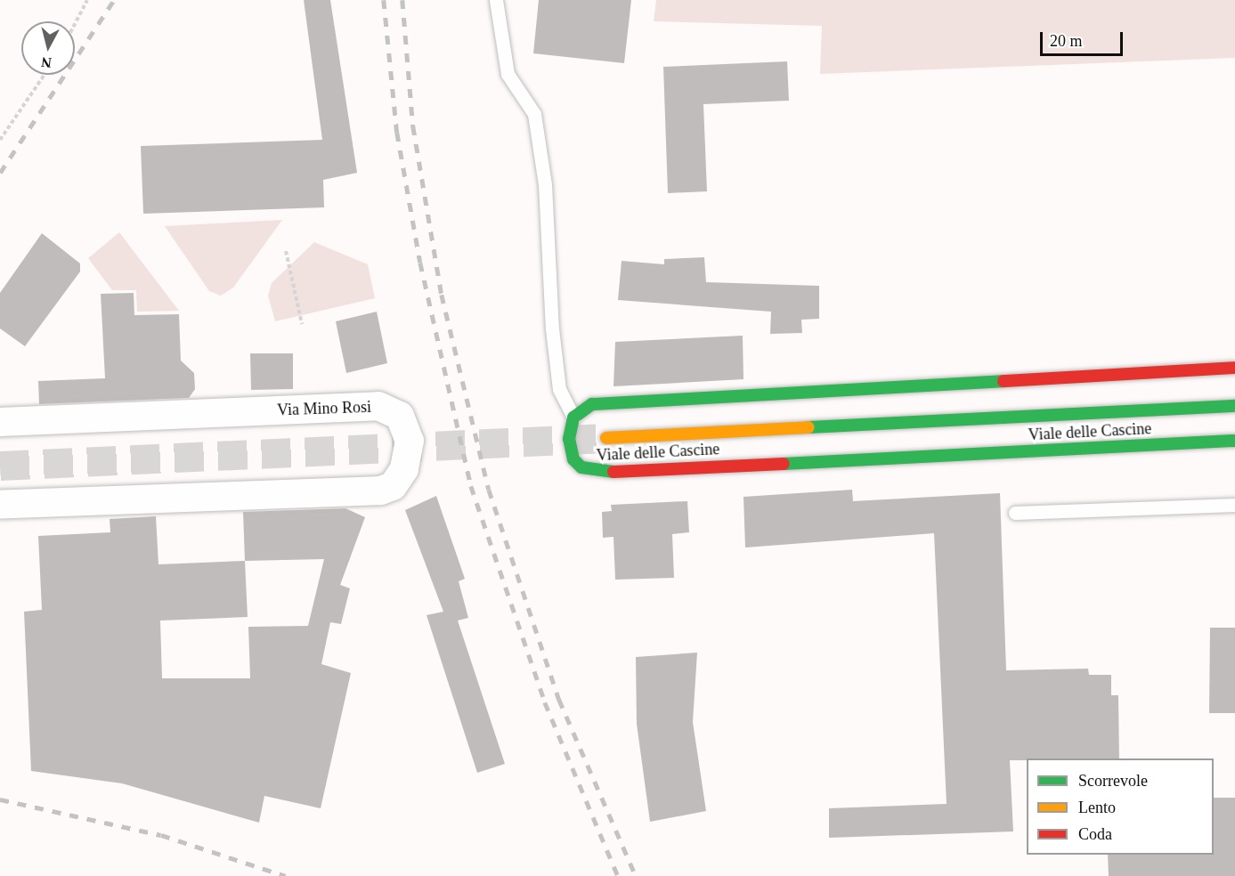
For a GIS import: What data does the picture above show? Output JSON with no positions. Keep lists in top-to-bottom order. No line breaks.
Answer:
{"streets":{"street":["Via Mino Rosi","Viale delle Cascine"]},"legend":["Scorrevole","Lento","Coda"],"scale_bar":"20 m","north":"bottom"}
